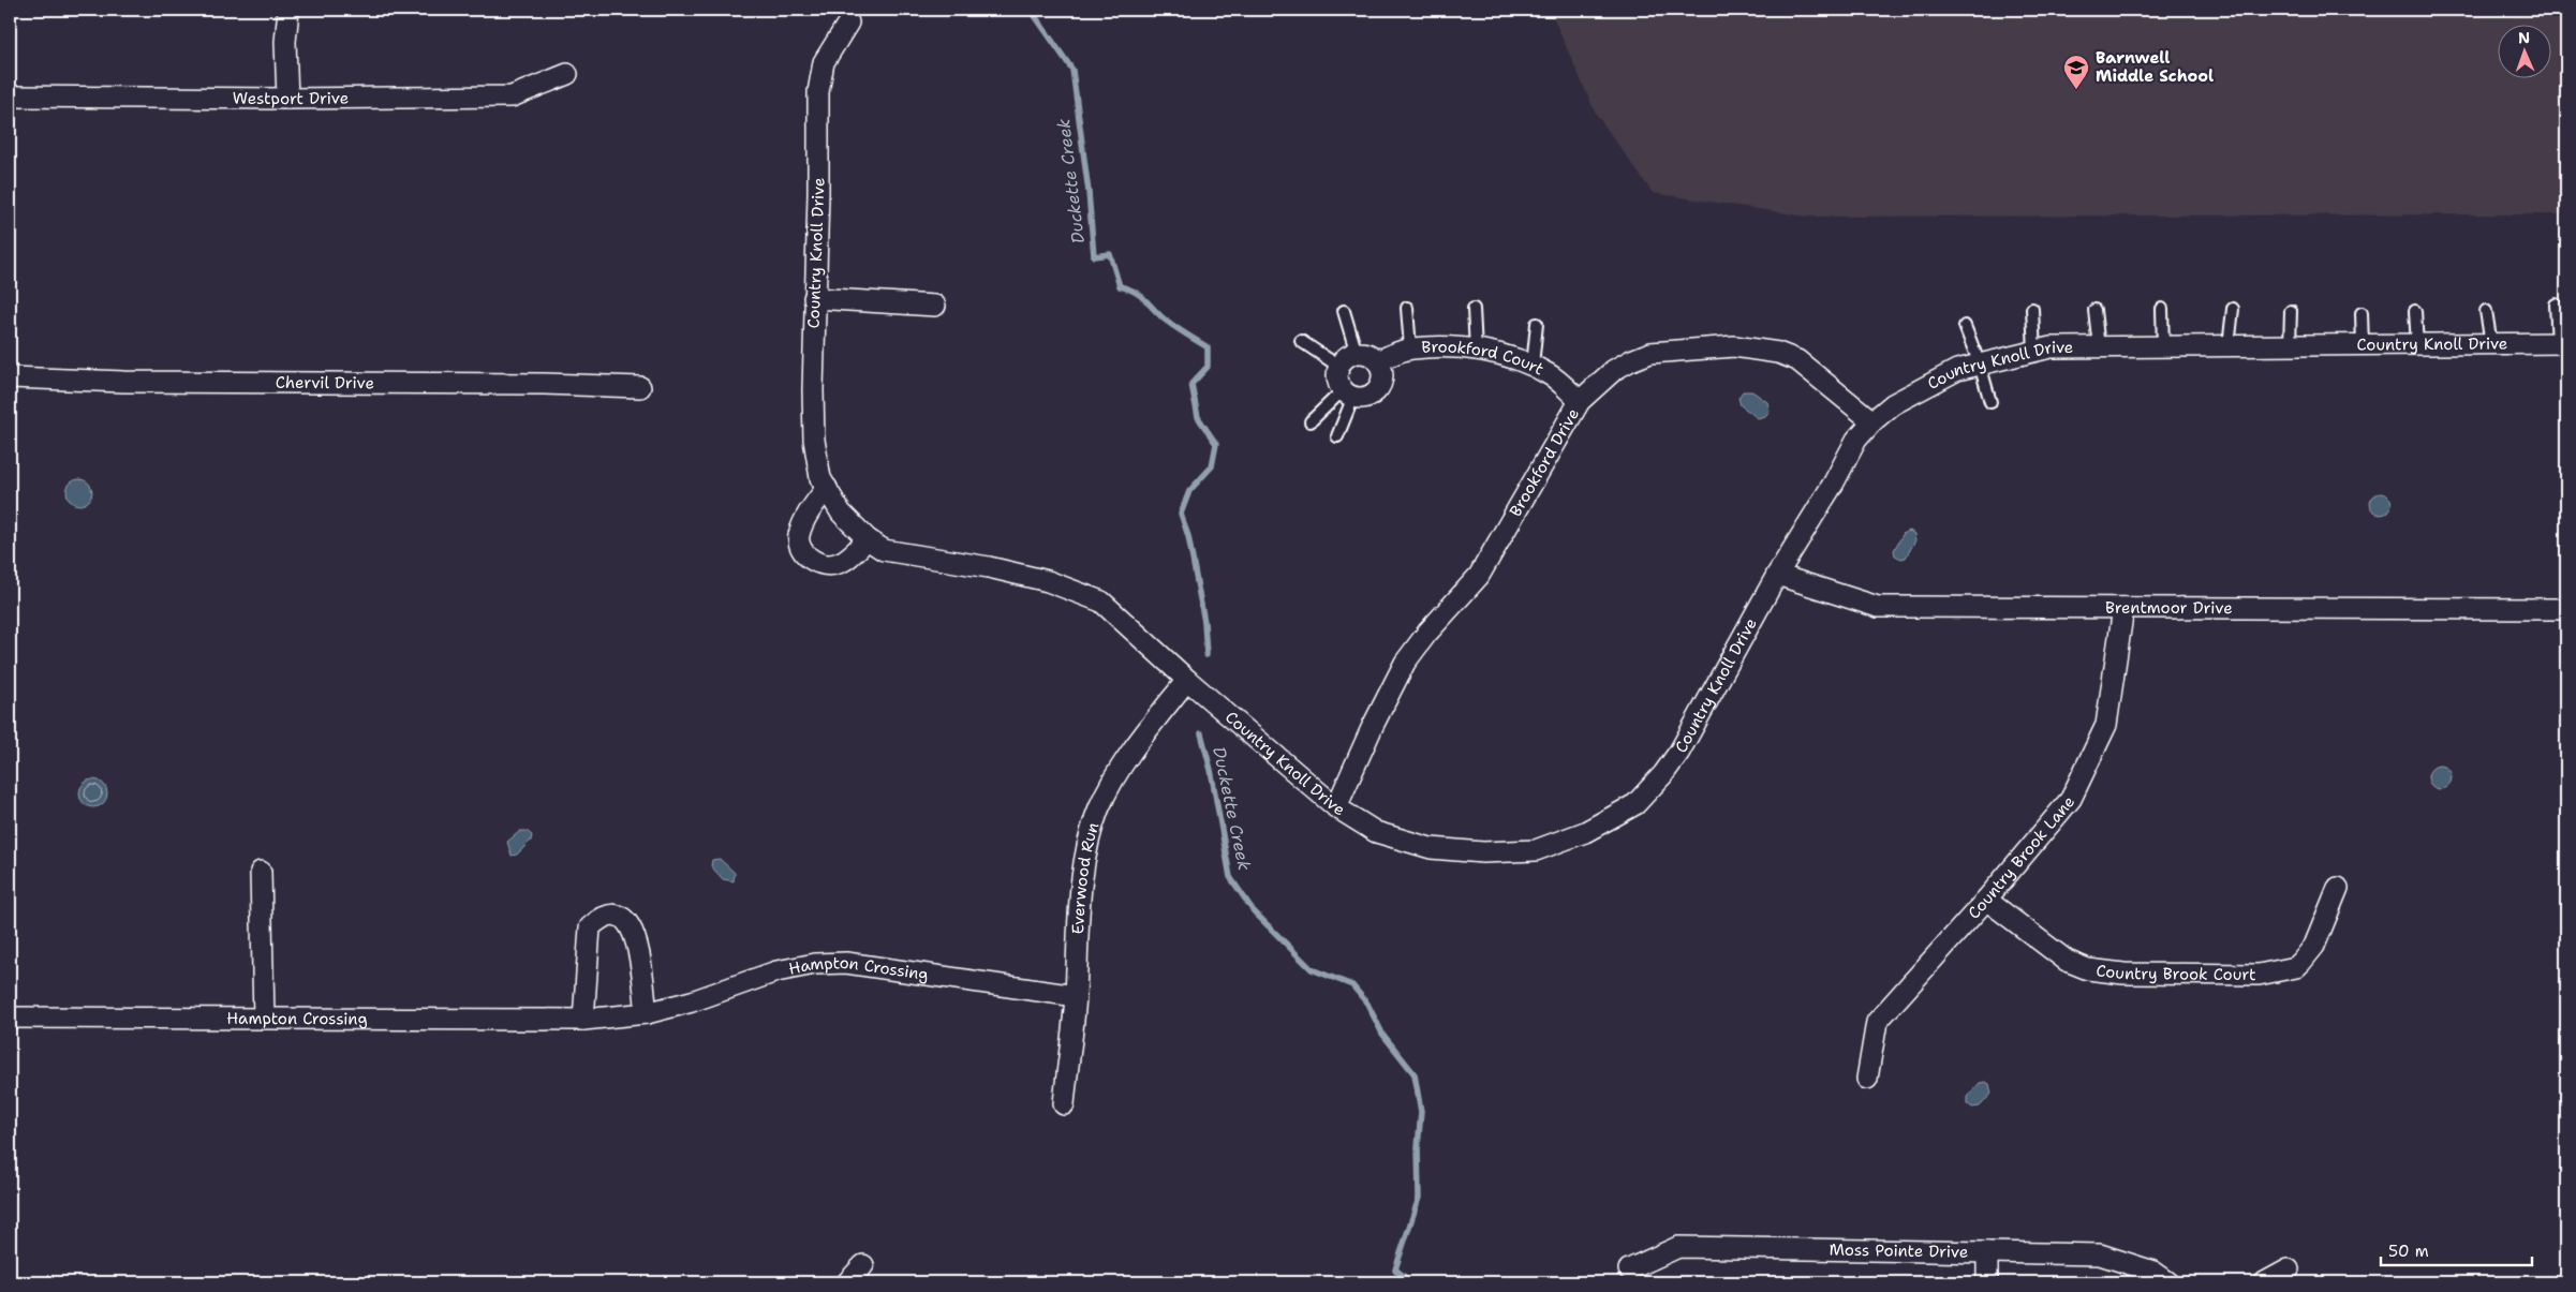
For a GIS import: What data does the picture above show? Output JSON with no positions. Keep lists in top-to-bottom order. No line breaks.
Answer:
{"streets":{"street":["Westport Drive","Country Knoll Drive","Brookford Court","Chervil Drive","Brookford Drive","Brentmoor Drive","Country Brook Lane","Everwood Run","Country Brook Court","Hampton Crossing","Moss Pointe Drive"]},"crossings":[["Country Knoll Drive","Brookford Drive"],["Country Knoll Drive","Brentmoor Drive"],["Country Knoll Drive","Everwood Run"],["Brookford Court","Brookford Drive"],["Brentmoor Drive","Country Brook Lane"],["Country Brook Lane","Country Brook Court"],["Everwood Run","Hampton Crossing"]],"water":["Duckette Creek"],"places":{"school or university":["Barnwell Middle School"]},"scale_bar":"50 m","north":"top"}
